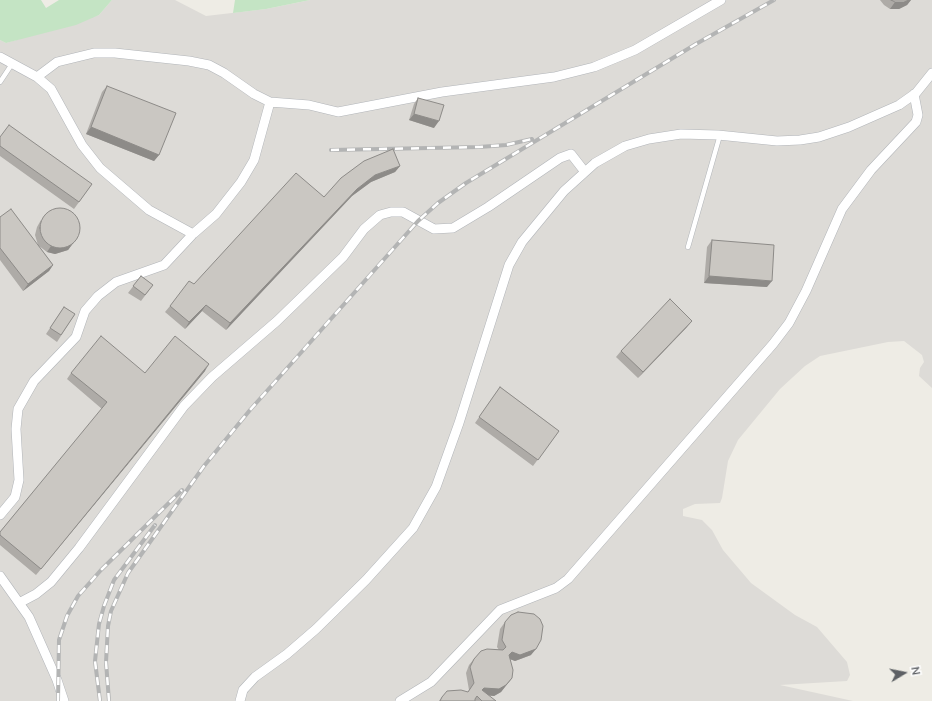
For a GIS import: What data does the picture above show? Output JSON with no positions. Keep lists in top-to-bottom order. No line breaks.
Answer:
{"north":"right"}
